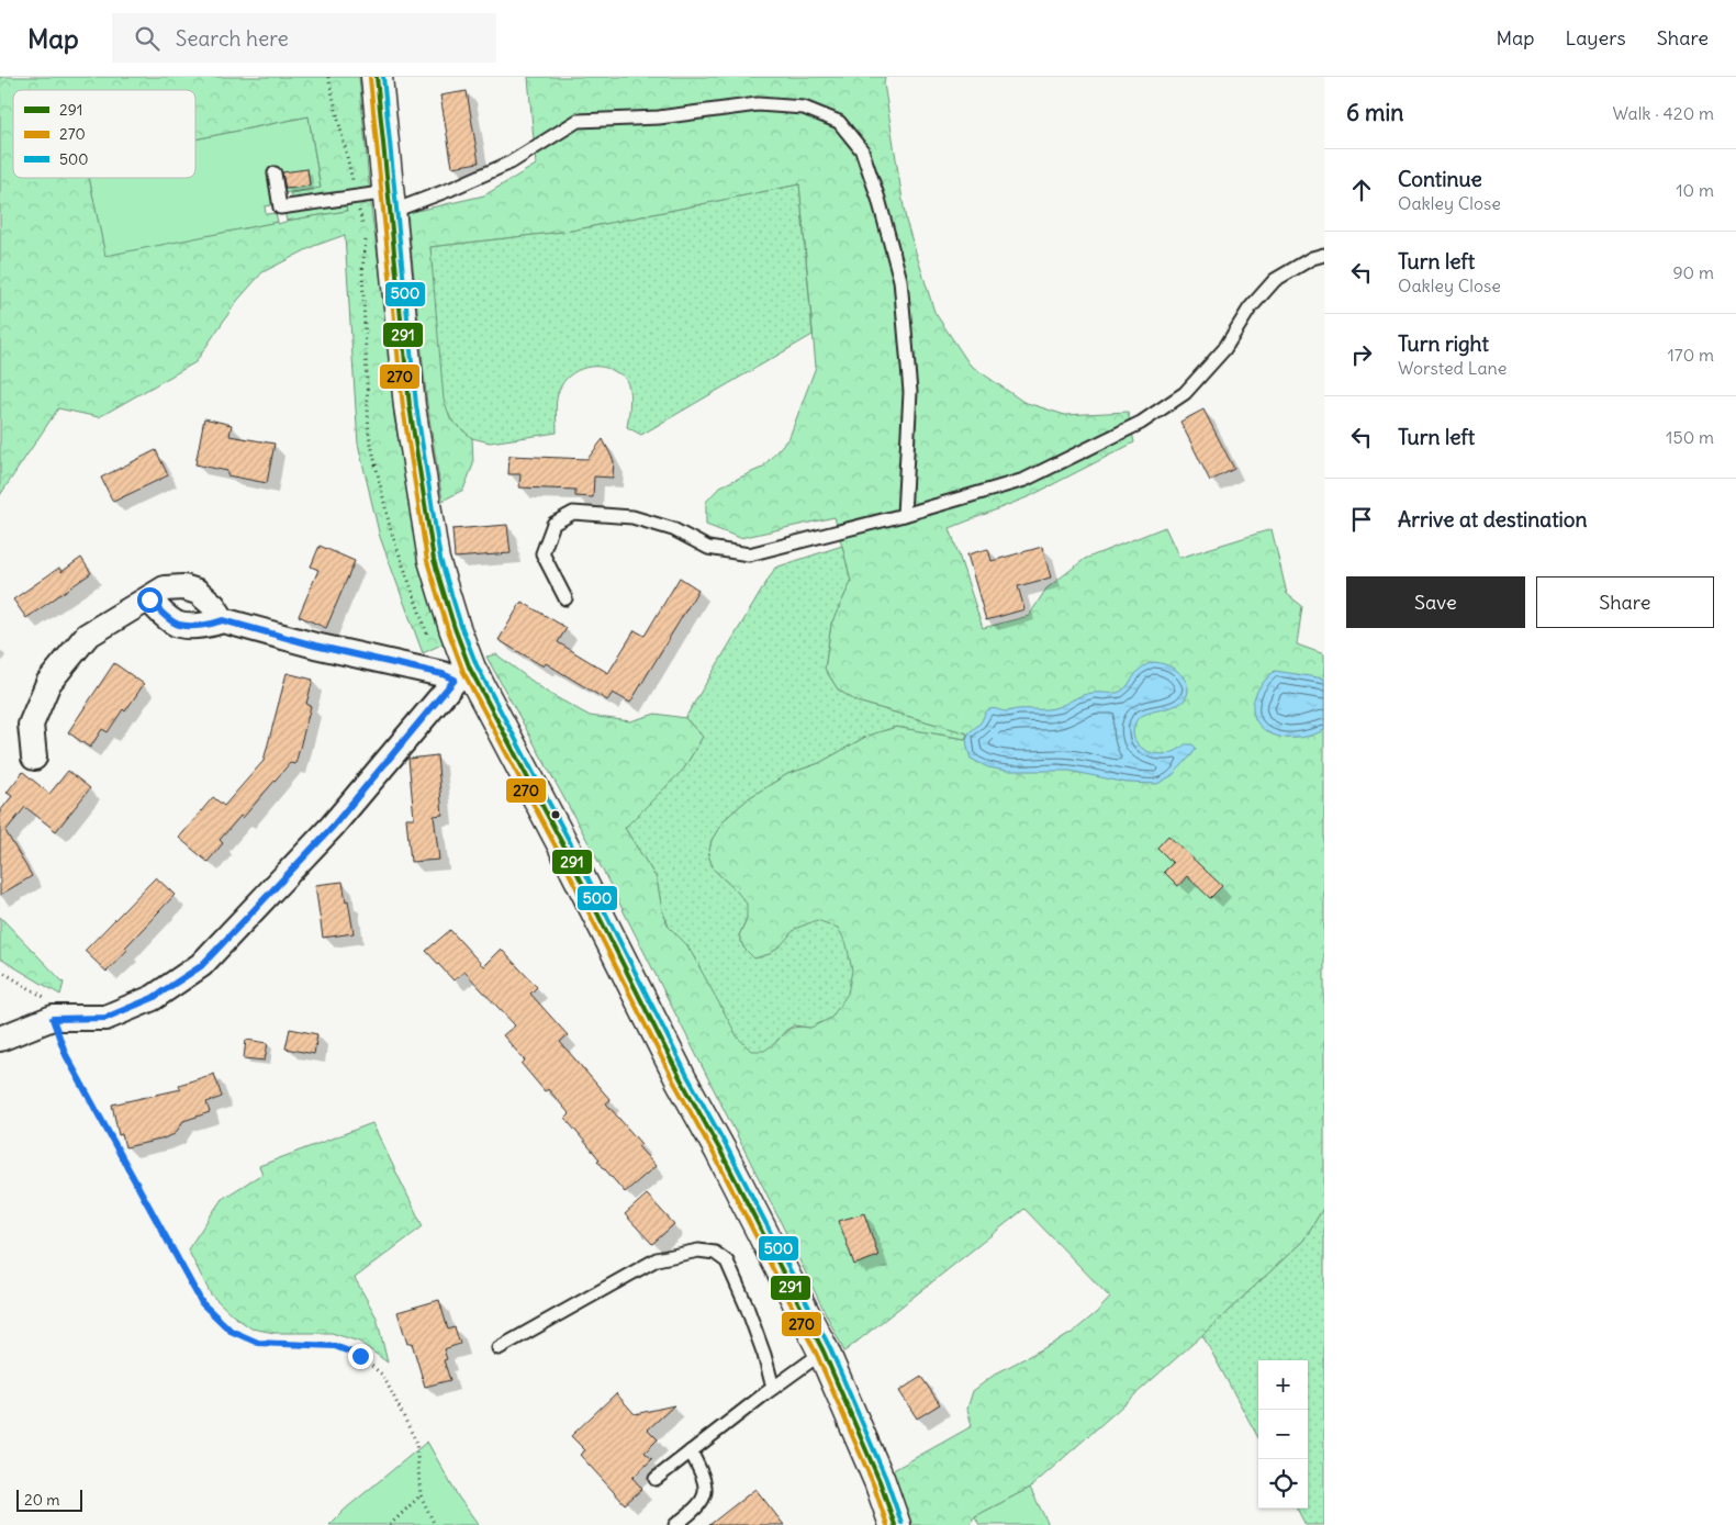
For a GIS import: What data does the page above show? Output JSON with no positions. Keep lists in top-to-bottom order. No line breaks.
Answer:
{"lines":["transit line 291","transit line 500","transit line 270"],"legend":["291","270","500"],"scale_bar":"20 m","page":{"header":"Map","search":"Search here","nav":["Map","Layers","Share"],"heading":["6 min","Walk · 420 m"],"list":[["Continue","Oakley Close","10 m"],["Turn left","Oakley Close","90 m"],["Turn right","Worsted Lane","170 m"],["Turn left","150 m"],"Arrive at destination"],"buttons":["Save","Share"],"map_buttons":["+","−"],"scale":"20 m"}}
